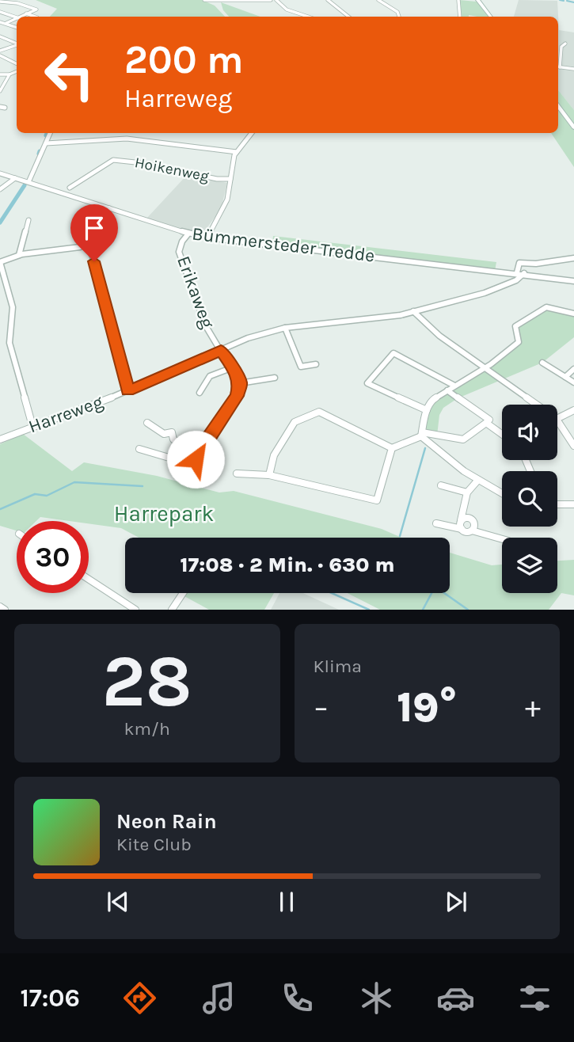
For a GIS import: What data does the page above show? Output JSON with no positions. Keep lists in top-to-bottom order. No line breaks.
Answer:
{"streets":{"street":["Hoikenweg","Bümmersteder Tredde","Erikaweg","Harreweg"]},"crossings":[["Bümmersteder Tredde","Erikaweg"],["Bümmersteder Tredde","Harreweg"],["Erikaweg","Harreweg"]],"parks":["Harrepark"],"page":{"turn":["200 m","Harreweg"],"limit":"30","trip":"17:08 · 2 Min. · 630 m","tile":[["28","km/h"],"Klima"],"heat":["−","19°","+"],"song":["Neon Rain","Kite Club"],"tabs":"17:06"}}
